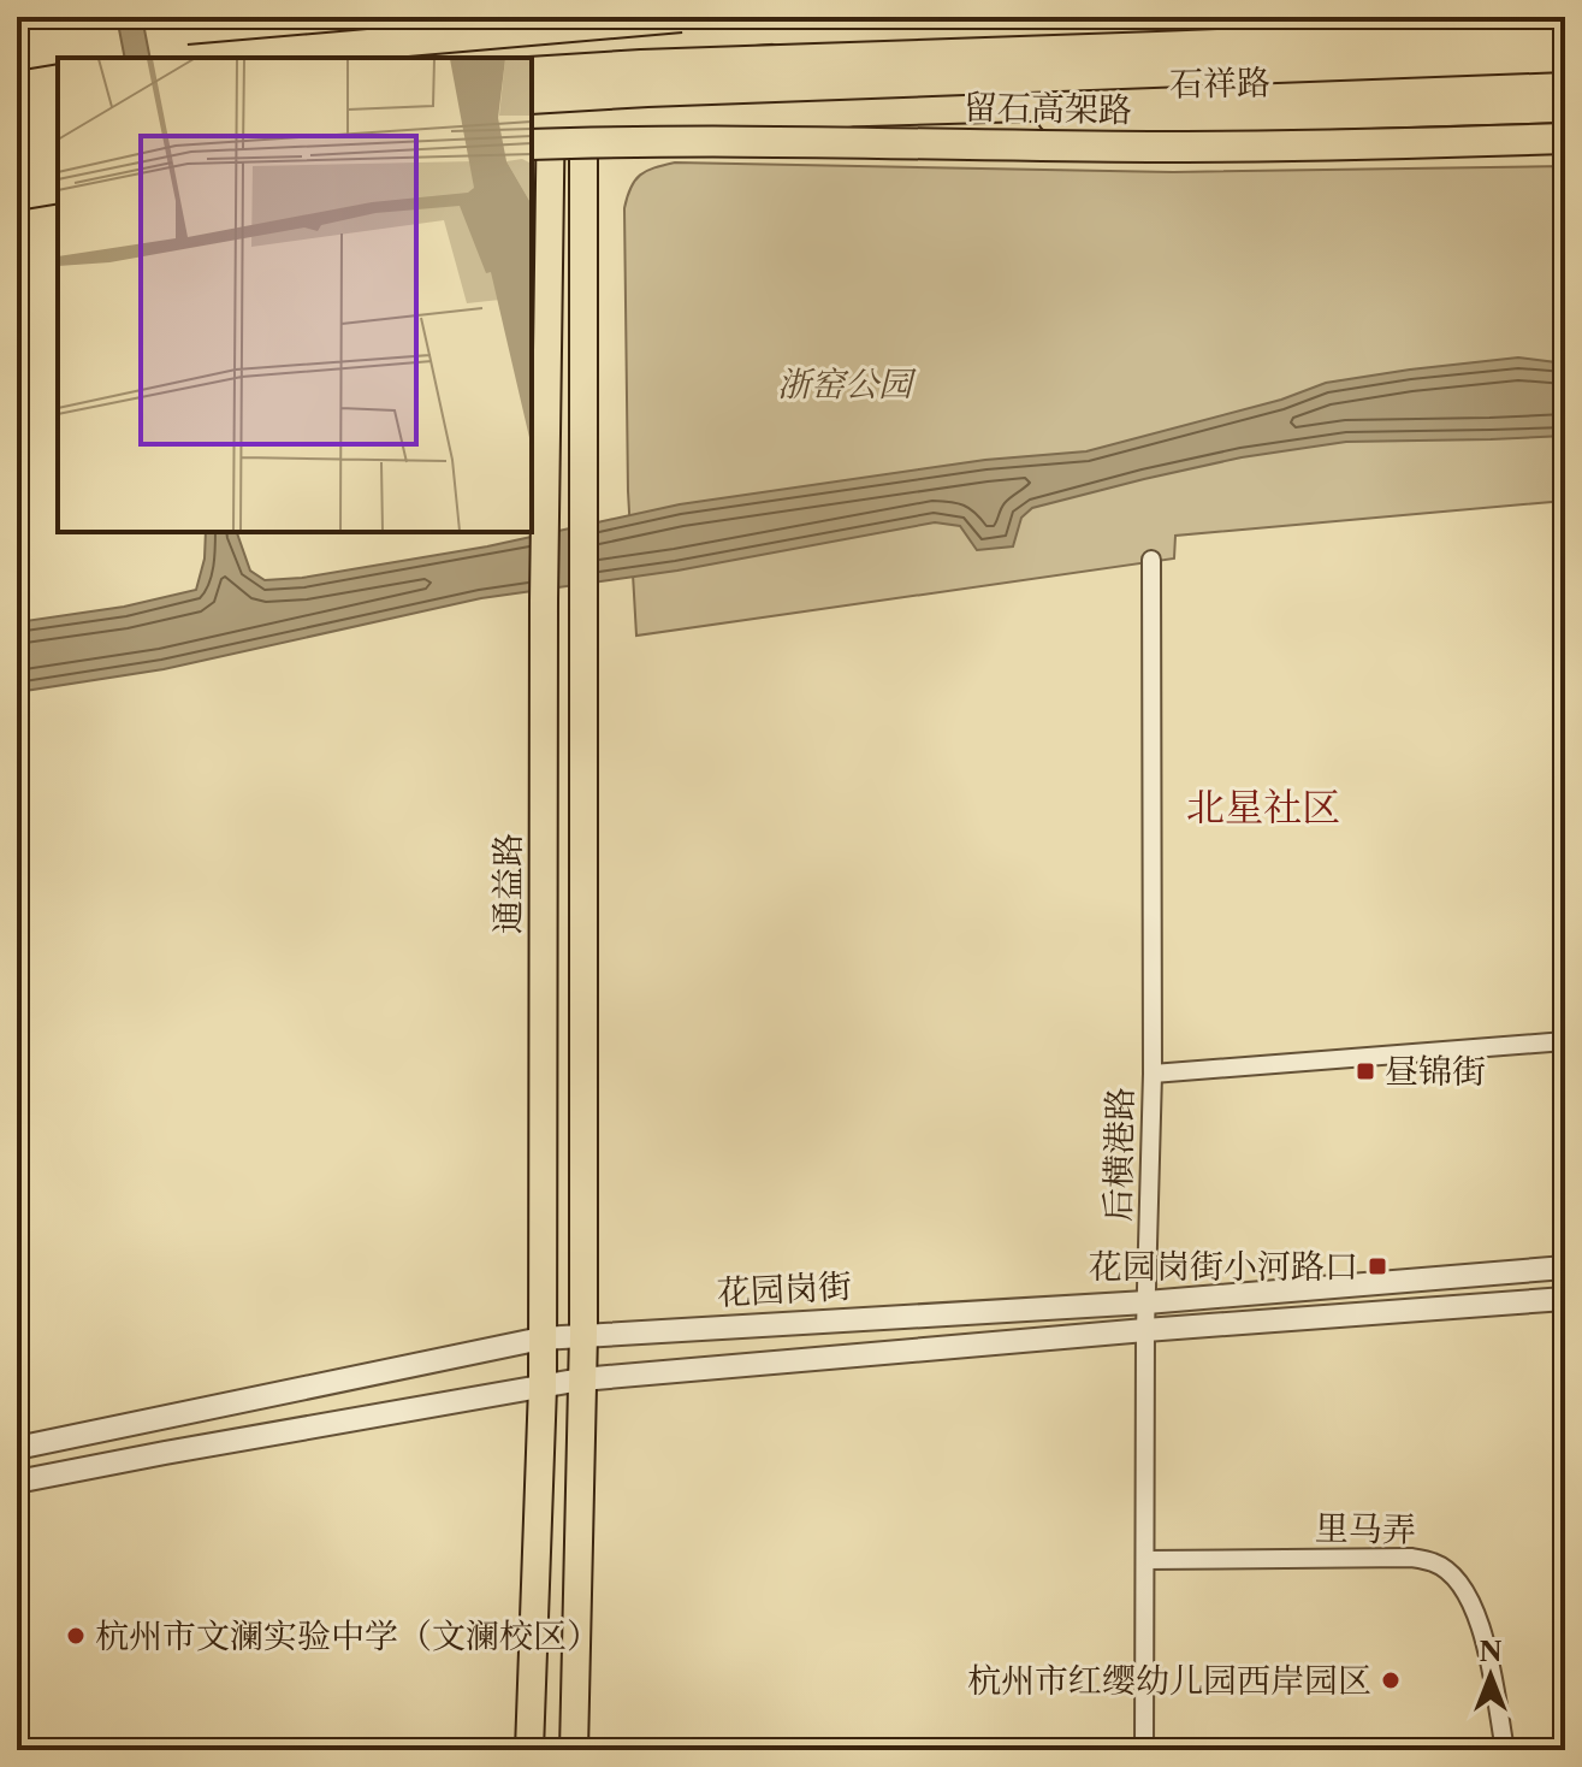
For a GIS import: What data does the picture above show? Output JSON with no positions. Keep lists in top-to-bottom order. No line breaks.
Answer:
{"streets":{"highway":["留石高架路"],"main road":["石祥路","通益路"],"street":["后横港路","花园岗街","里马弄"]},"crossings":[["石祥路","留石高架路"],["石祥路","通益路"],["留石高架路","通益路"],["通益路","花园岗街"],["后横港路","花园岗街"],["后横港路","里马弄"]],"districts":["北星社区"],"parks":["浙窑公园"],"places":{"transit":["昼锦街","花园岗街小河路口"],"other":["杭州市文澜实验中学（文澜校区）","杭州市红缨幼儿园西岸园区"]},"north":"top"}
